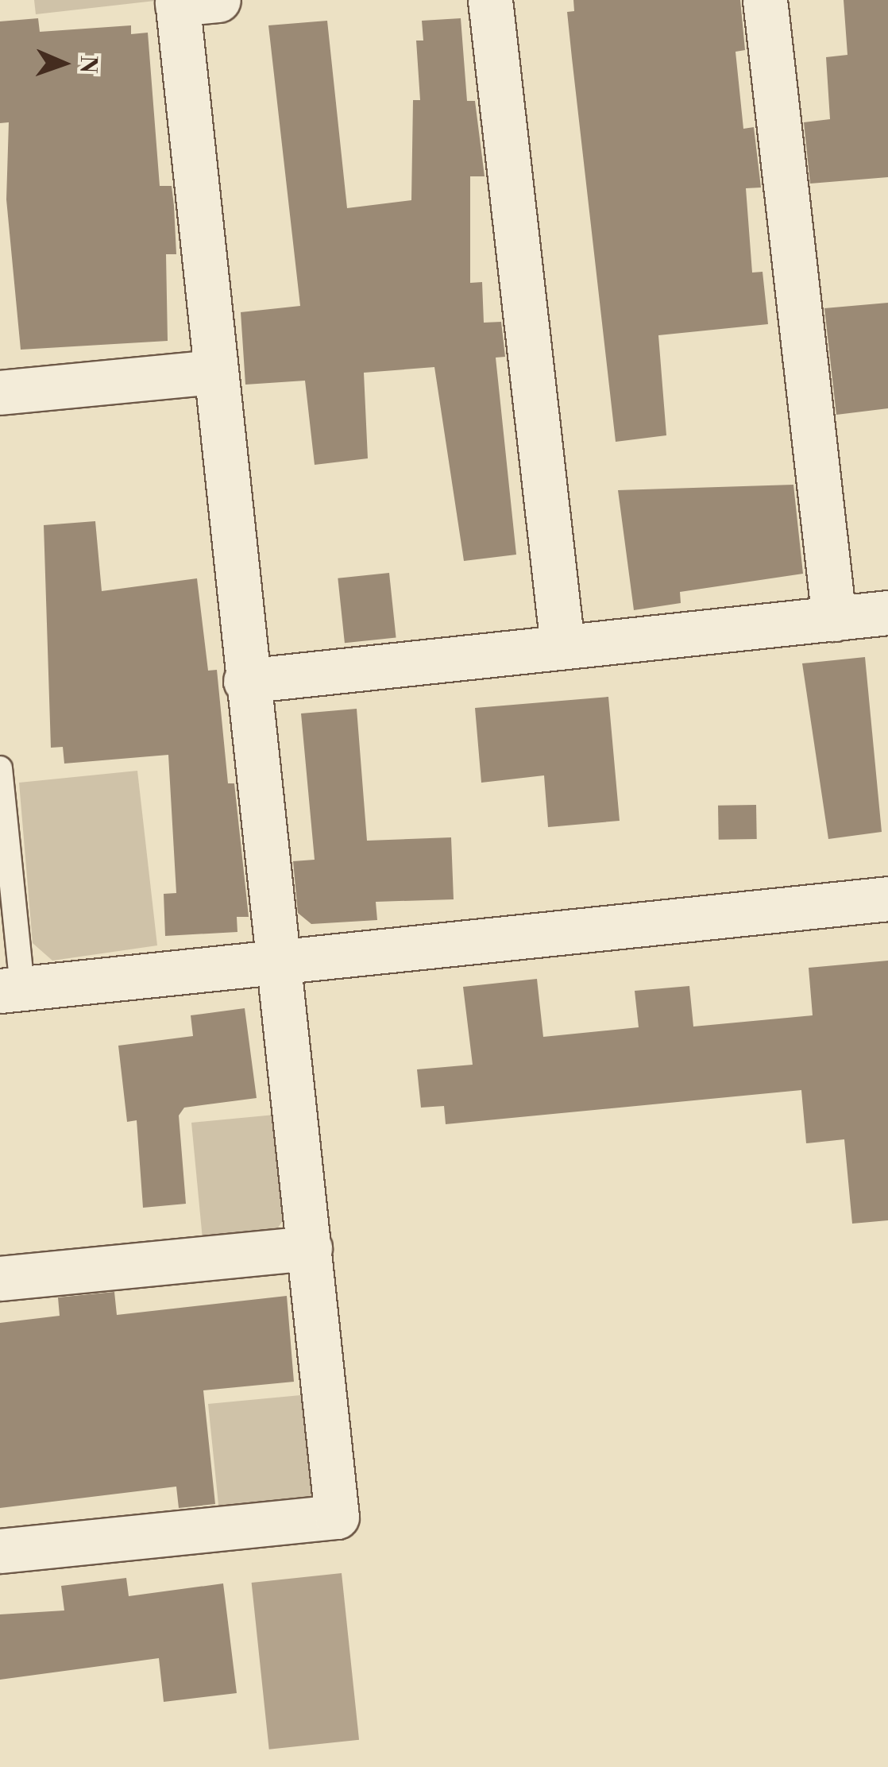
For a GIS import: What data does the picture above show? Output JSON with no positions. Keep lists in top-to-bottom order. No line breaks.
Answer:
{"north":"right"}
